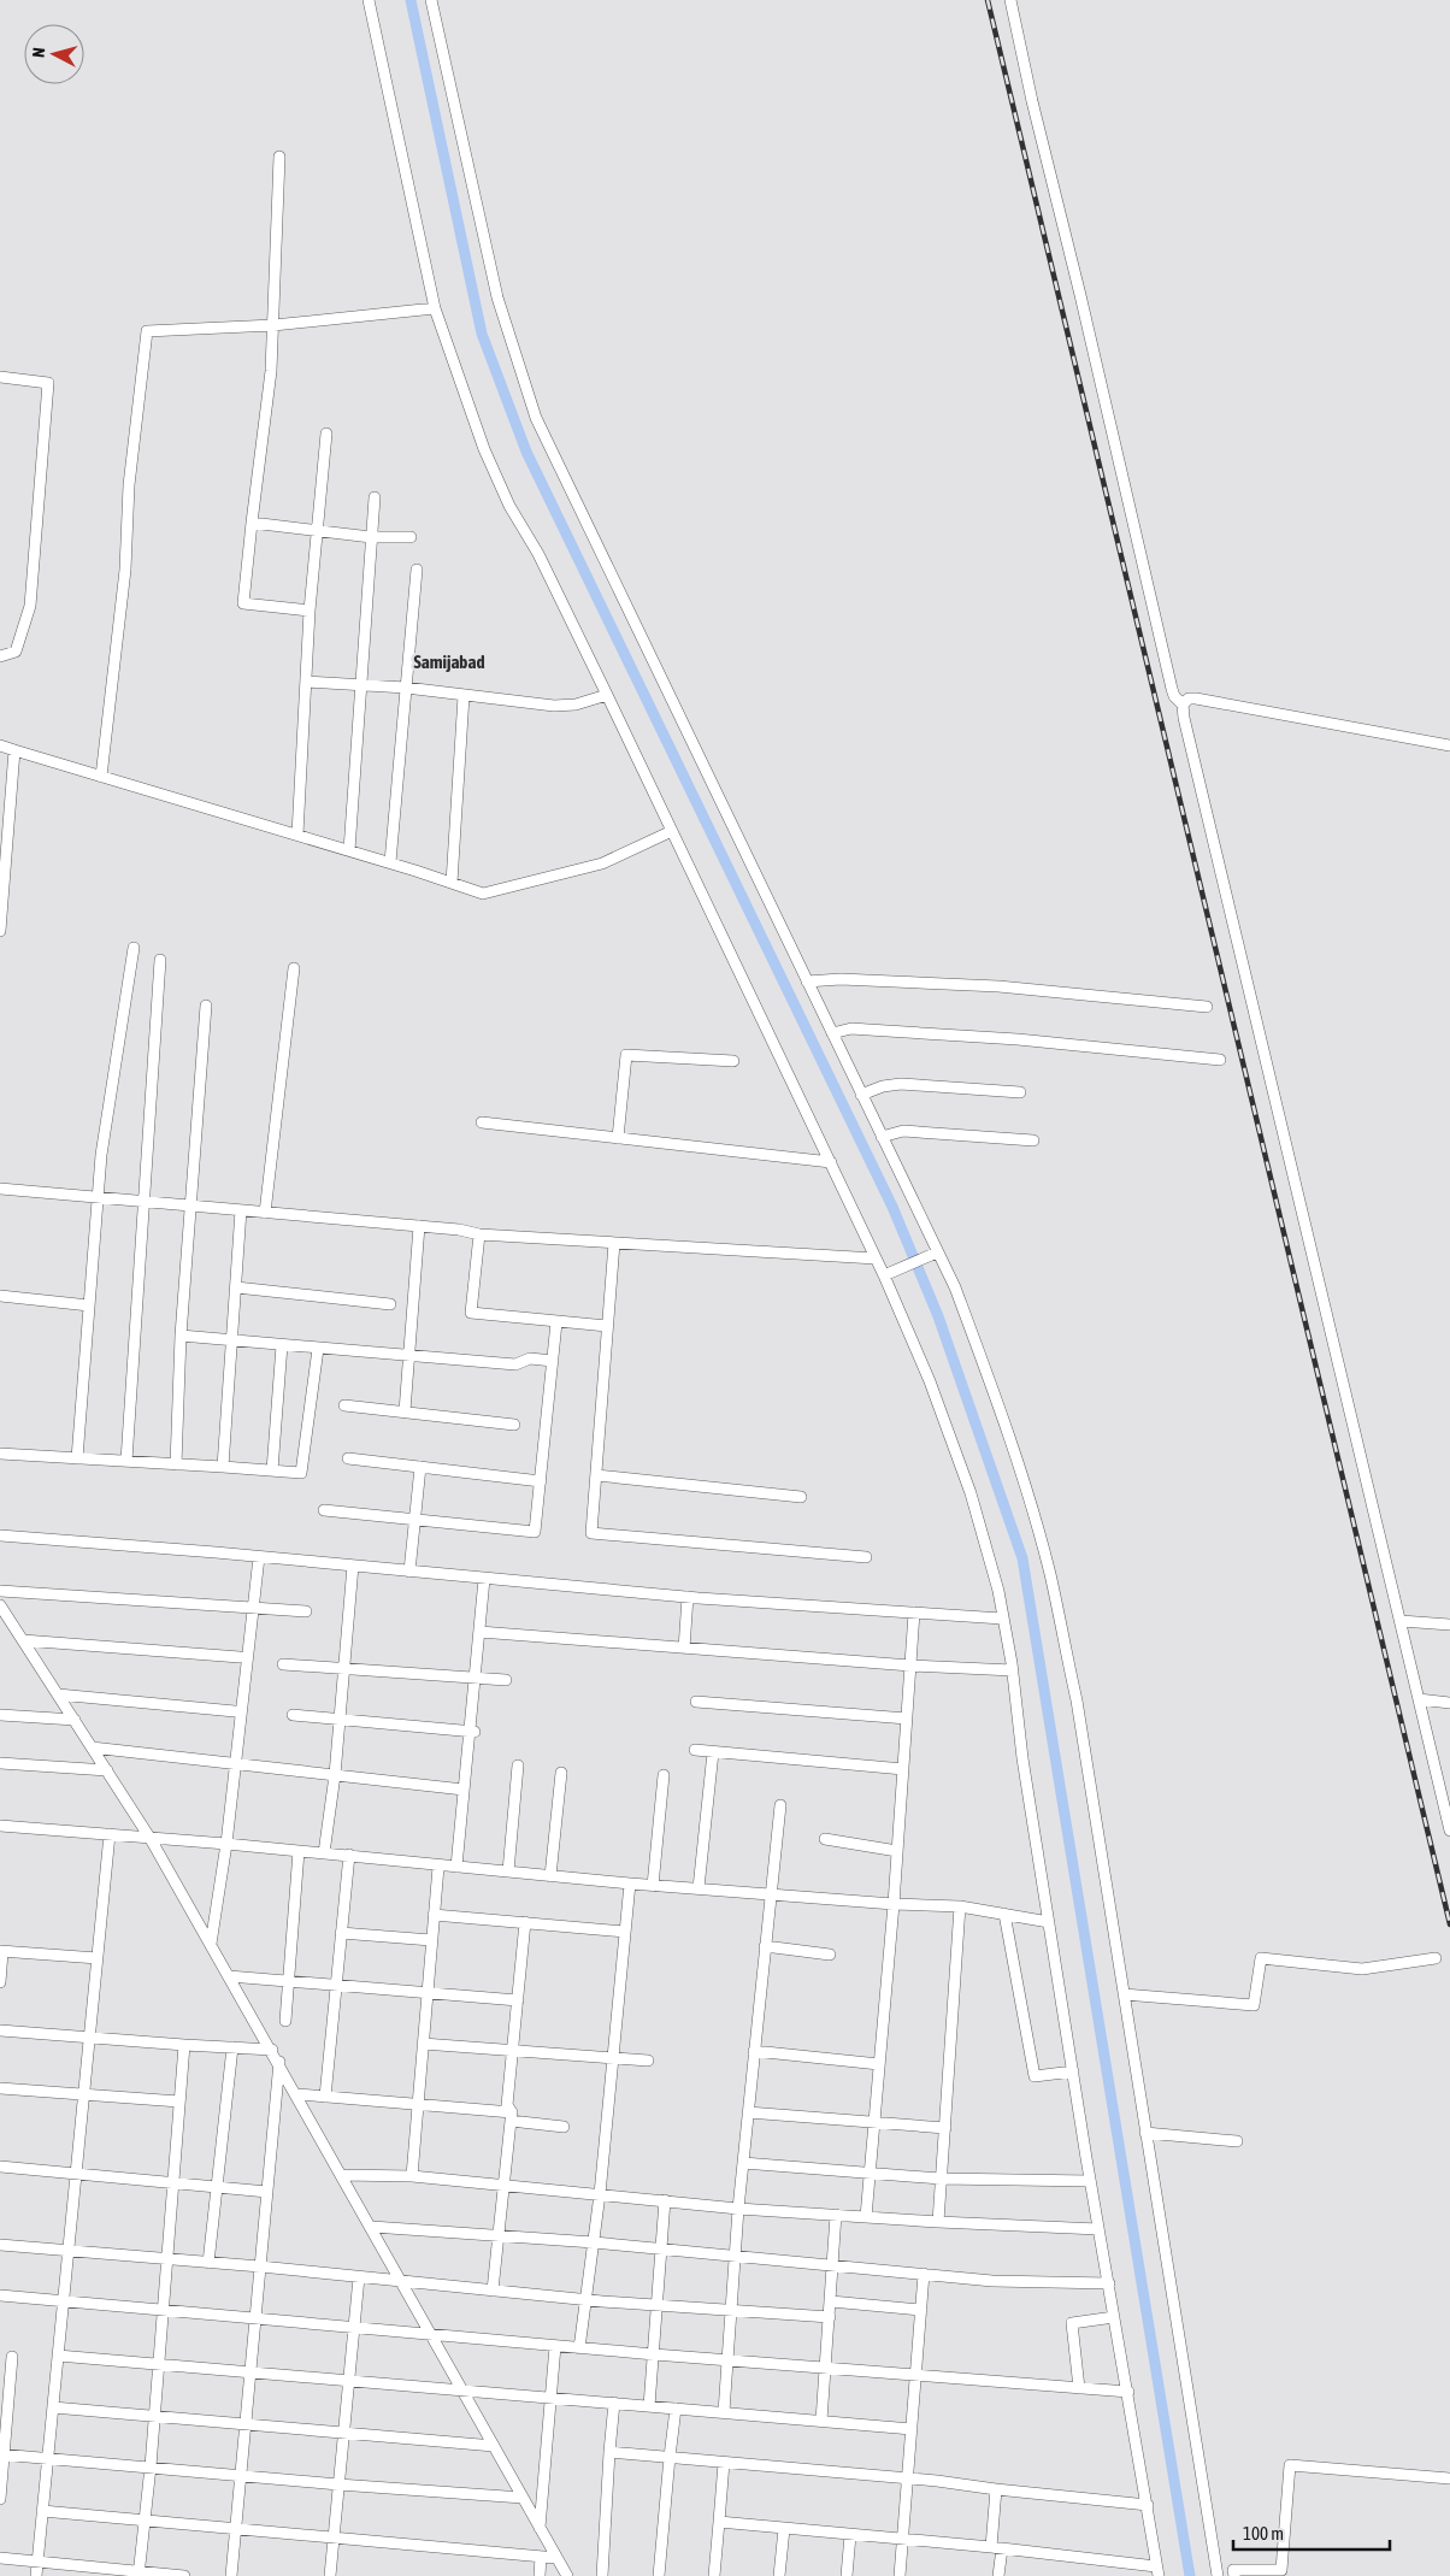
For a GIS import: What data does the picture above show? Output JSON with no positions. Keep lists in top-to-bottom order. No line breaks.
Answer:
{"districts":["Samijabad"],"scale_bar":"100 m","north":"left"}
